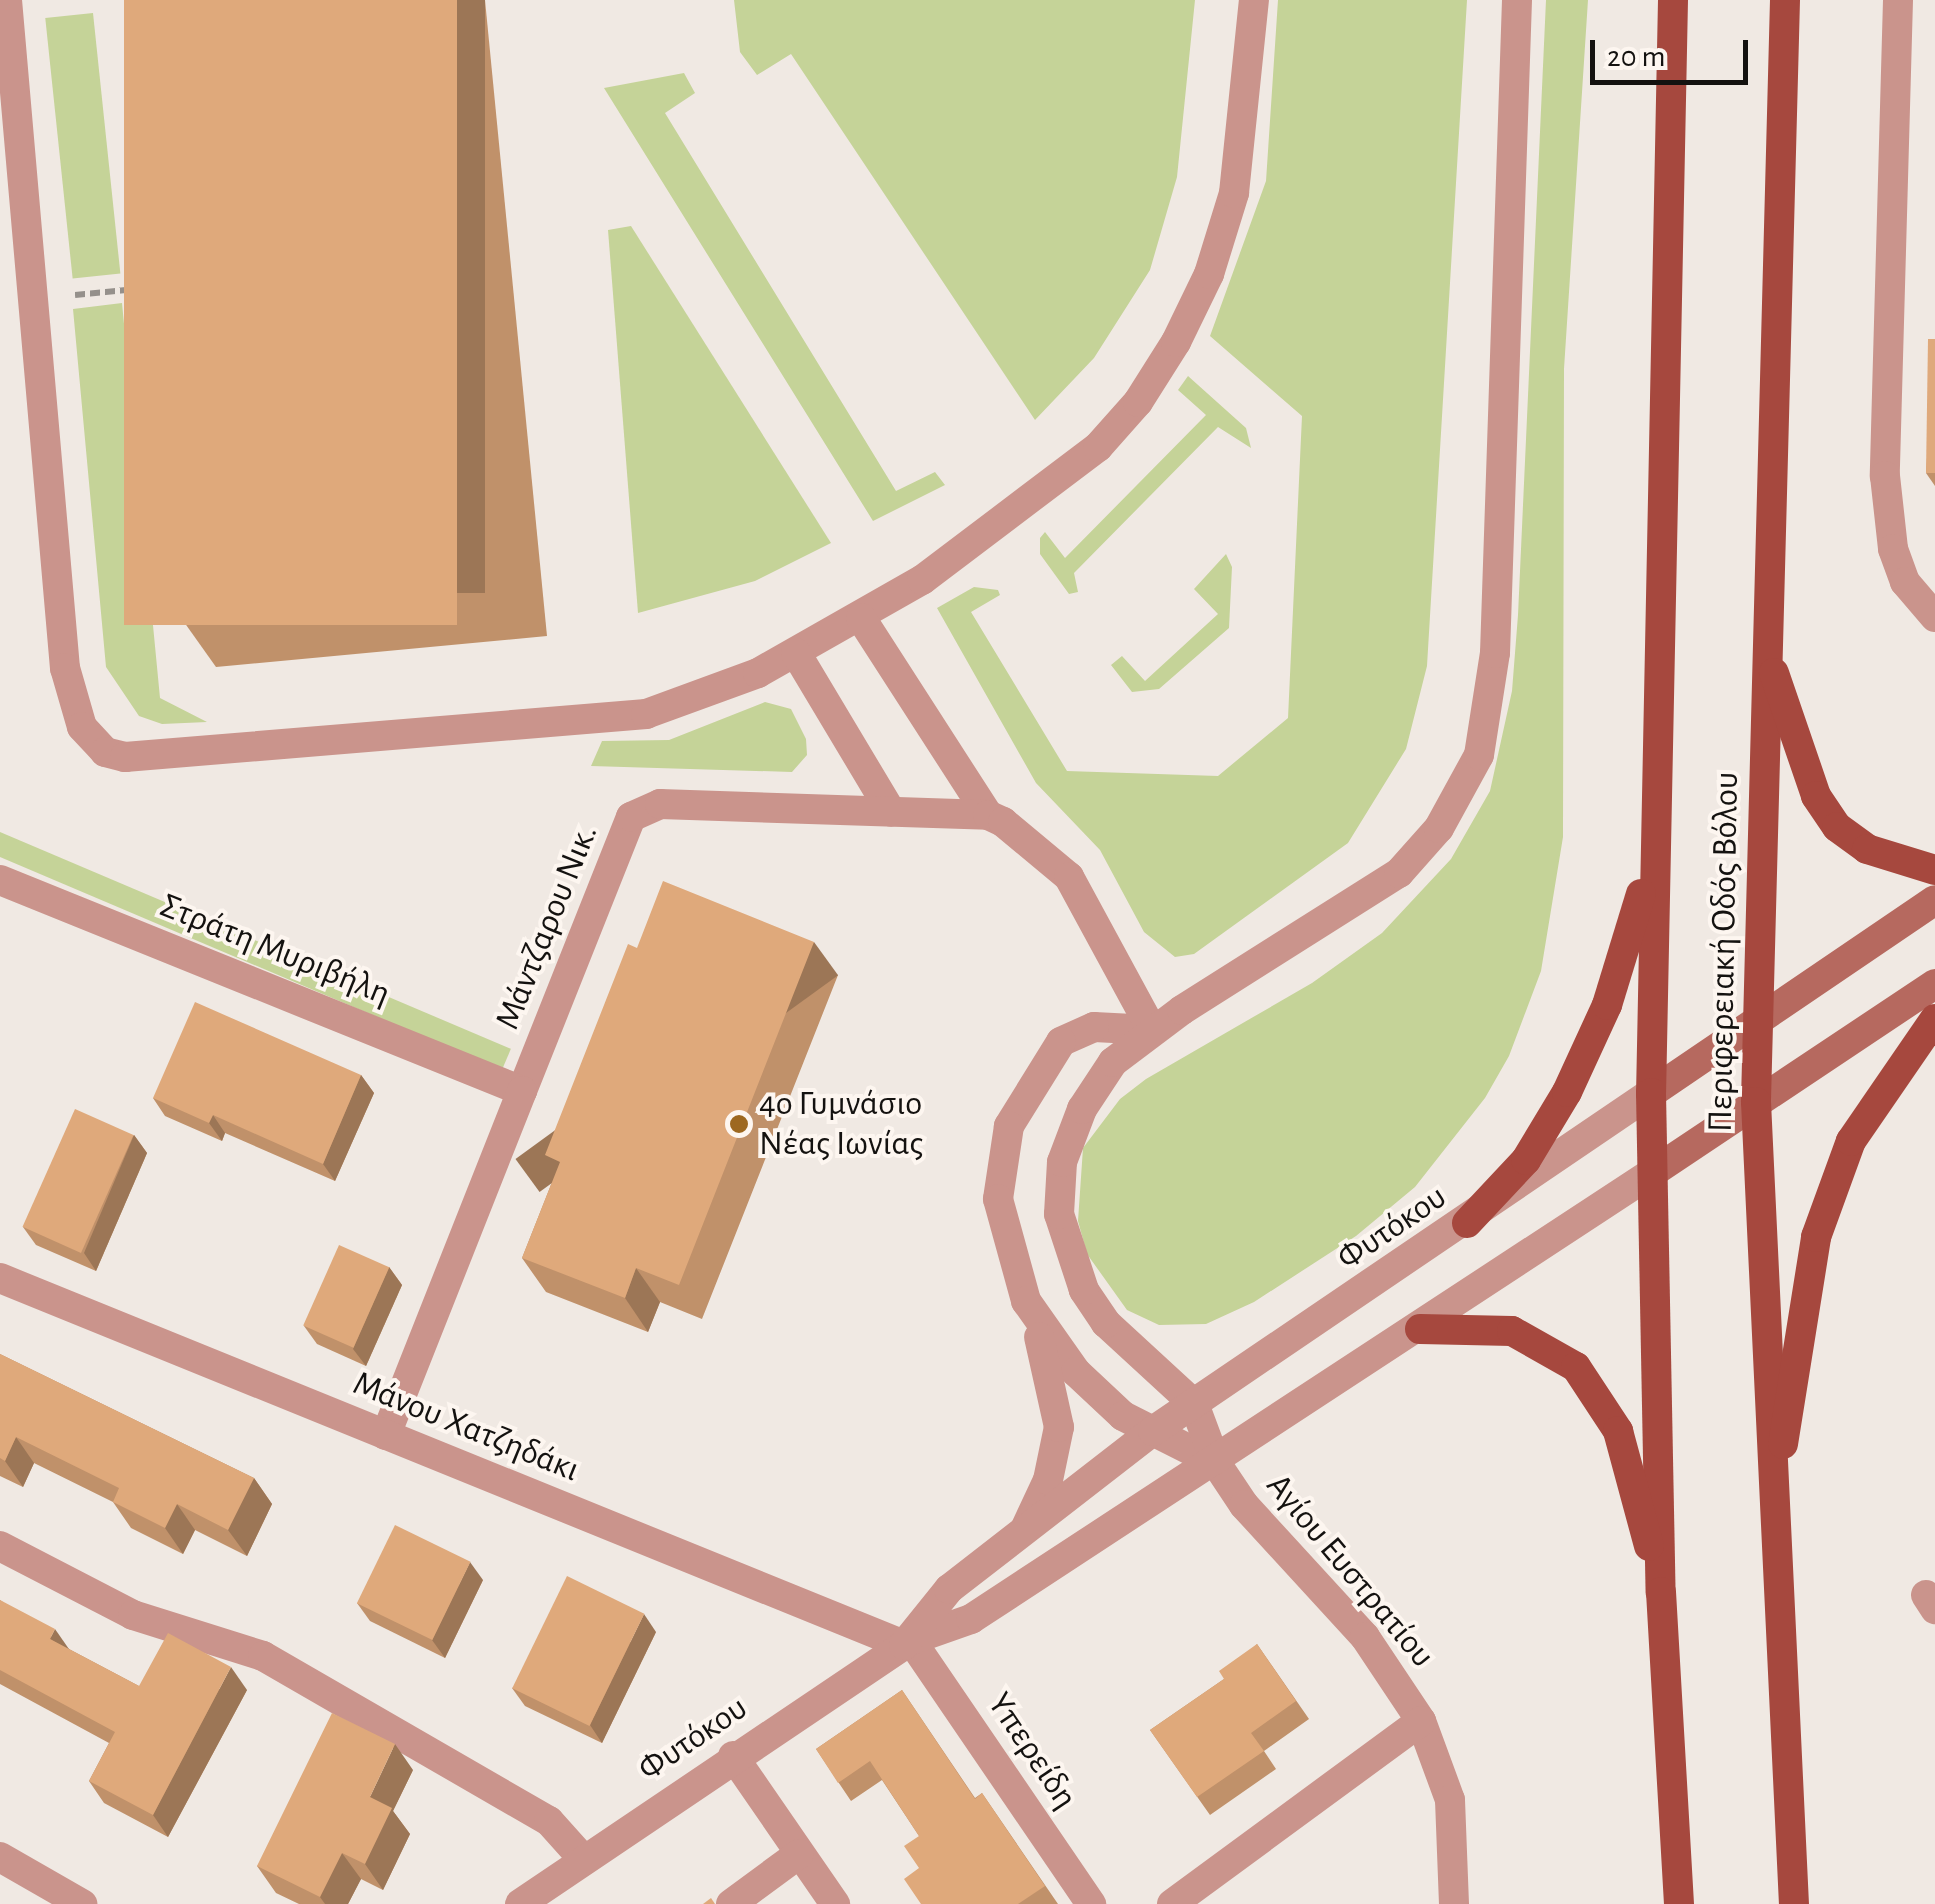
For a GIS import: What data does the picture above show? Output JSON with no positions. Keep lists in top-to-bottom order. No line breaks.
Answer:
{"streets":{"main road":["Περιφερειακή Οδός Βόλου","Φυτόκου"],"street":["Μάντζαρου Νικ.","Στράτη Μυριβήλη","Μάνου Χατζηδάκι","Αγίου Ευστρατίου","Υπερείδη"]},"crossings":[["Μάντζαρου Νικ.","Στράτη Μυριβήλη"],["Μάντζαρου Νικ.","Μάνου Χατζηδάκι"],["Περιφερειακή Οδός Βόλου","Φυτόκου"],["Φυτόκου","Μάνου Χατζηδάκι"],["Φυτόκου","Αγίου Ευστρατίου"],["Φυτόκου","Υπερείδη"],["Μάνου Χατζηδάκι","Υπερείδη"]],"places":["4ο Γυμνάσιο Νέας Ιωνίας"],"scale_bar":"20 m"}
